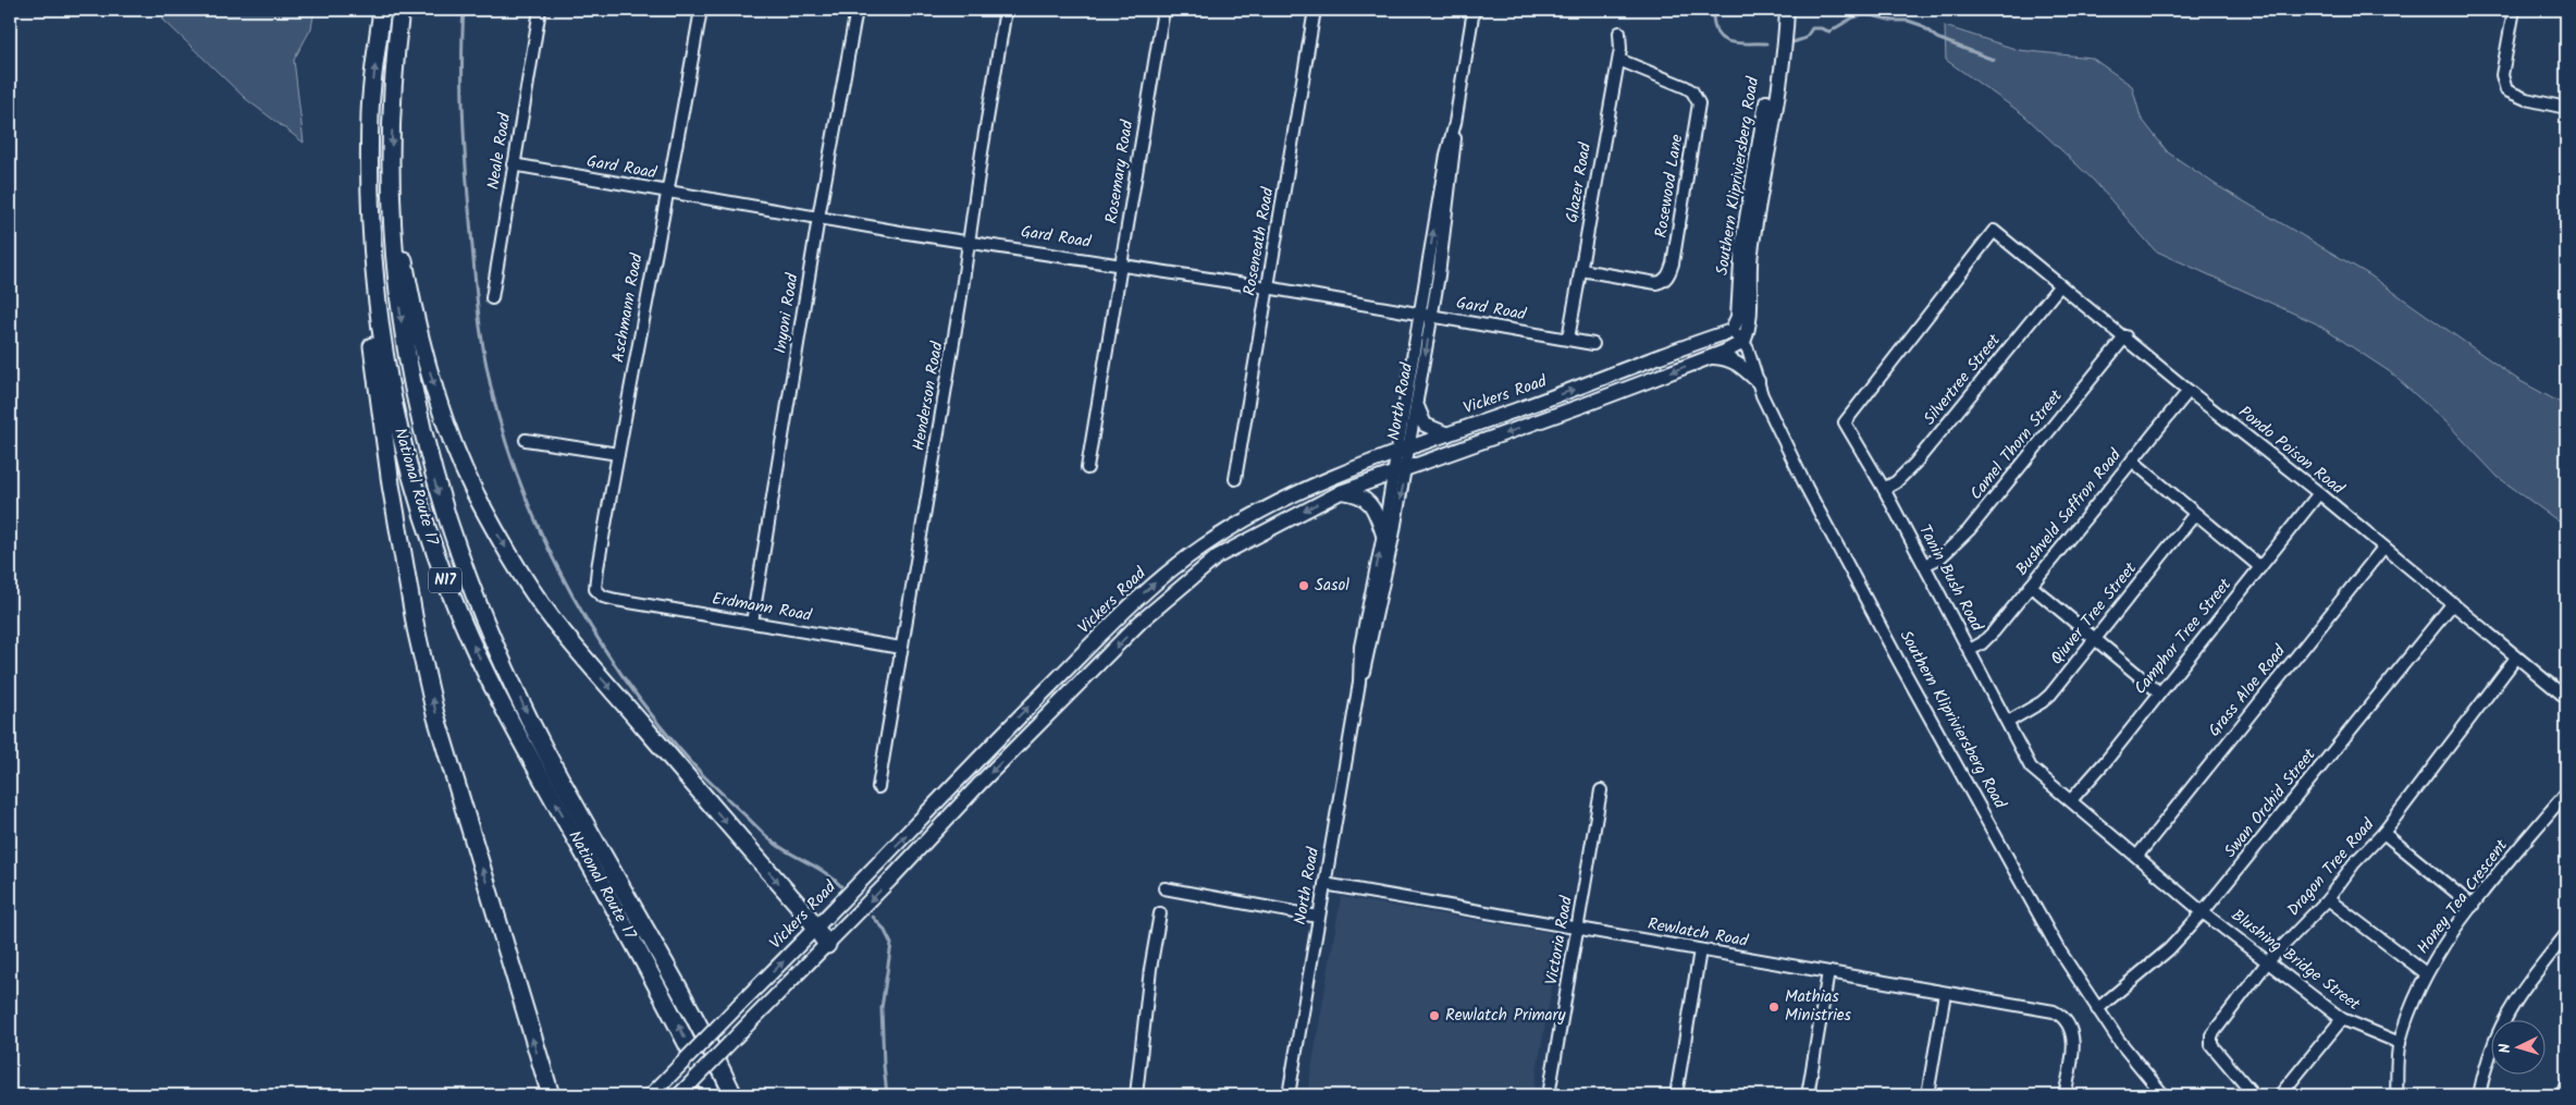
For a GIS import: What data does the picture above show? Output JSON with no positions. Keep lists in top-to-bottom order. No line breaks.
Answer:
{"streets":{"highway":["National Route 17","N17"],"main road":["Southern Klipriviersberg Road","Vickers Road"],"street":["Neale Road","Gard Road","Rosemary Road","Glazer Road","Rosewood Lane","Roseneath Road","Aschmann Road","Inyoni Road","Silvertree Street","Henderson Road","North Road","Camel Thorn Street","Pondo Poison Road","Bushveld Saffron Road","Tanin Bush Road","Erdmann Road","Qiuver Tree Street","Camphor Tree Street","Grass Aloe Road","Swan Orchid Street","Dragon Tree Road","Honey Tea Crescent","Rewlatch Road","Victoria Road","Blushing Bridge Street"]},"crossings":[["Neale Road","Gard Road"],["Gard Road","Rosemary Road"],["Gard Road","Glazer Road"],["Gard Road","Roseneath Road"],["Gard Road","Aschmann Road"],["Gard Road","Inyoni Road"],["Gard Road","Henderson Road"],["Gard Road","North Road"],["Southern Klipriviersberg Road","Vickers Road"],["Southern Klipriviersberg Road","Swan Orchid Street"],["Glazer Road","Rosewood Lane"],["Aschmann Road","Erdmann Road"],["Inyoni Road","Erdmann Road"],["Silvertree Street","Pondo Poison Road"],["Silvertree Street","Tanin Bush Road"],["Vickers Road","North Road"],["Henderson Road","Erdmann Road"],["North Road","Rewlatch Road"],["Camel Thorn Street","Pondo Poison Road"],["Camel Thorn Street","Tanin Bush Road"],["Pondo Poison Road","Bushveld Saffron Road"],["Pondo Poison Road","Tanin Bush Road"],["Pondo Poison Road","Camphor Tree Street"],["Pondo Poison Road","Grass Aloe Road"],["Pondo Poison Road","Swan Orchid Street"],["Pondo Poison Road","Dragon Tree Road"],["Bushveld Saffron Road","Tanin Bush Road"],["Tanin Bush Road","Qiuver Tree Street"],["Tanin Bush Road","Camphor Tree Street"],["Tanin Bush Road","Grass Aloe Road"],["Tanin Bush Road","Swan Orchid Street"],["Tanin Bush Road","Blushing Bridge Street"],["Swan Orchid Street","Blushing Bridge Street"],["Dragon Tree Road","Blushing Bridge Street"],["Honey Tea Crescent","Blushing Bridge Street"],["Rewlatch Road","Victoria Road"]],"places":["Sasol","Mathias Ministries","Rewlatch Primary"],"north":"left"}
